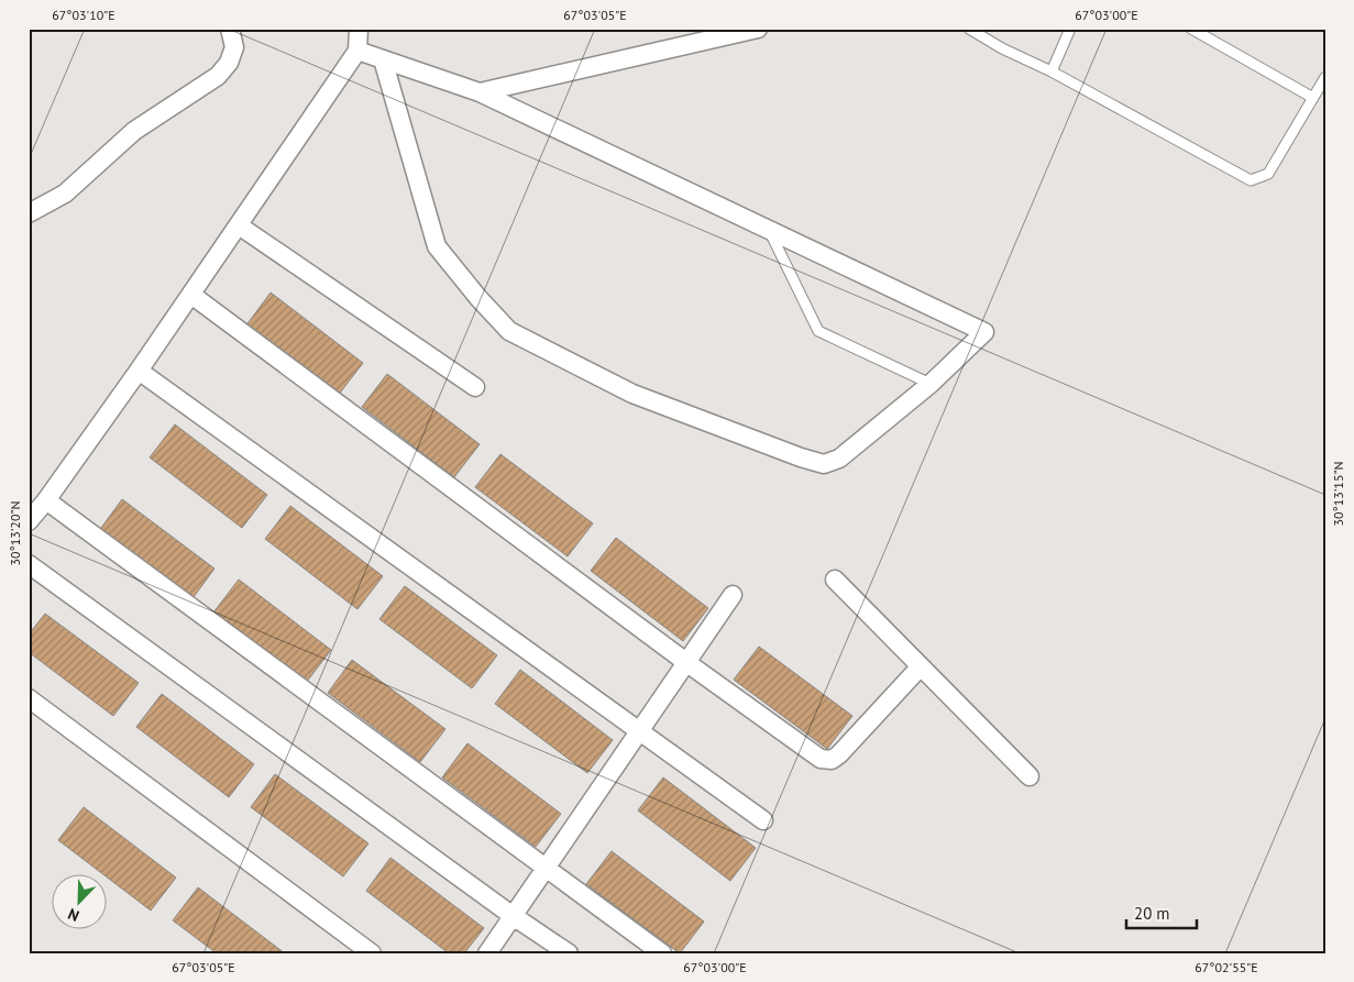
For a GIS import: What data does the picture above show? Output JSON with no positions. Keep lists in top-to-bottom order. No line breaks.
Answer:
{"scale_bar":"20 m","north":"bottom left","coordinates":["67°03'10\"E","67°03'05\"E","67°03'00\"E","30°13'15\"N","30°13'20\"N","67°02'55\"E"]}
